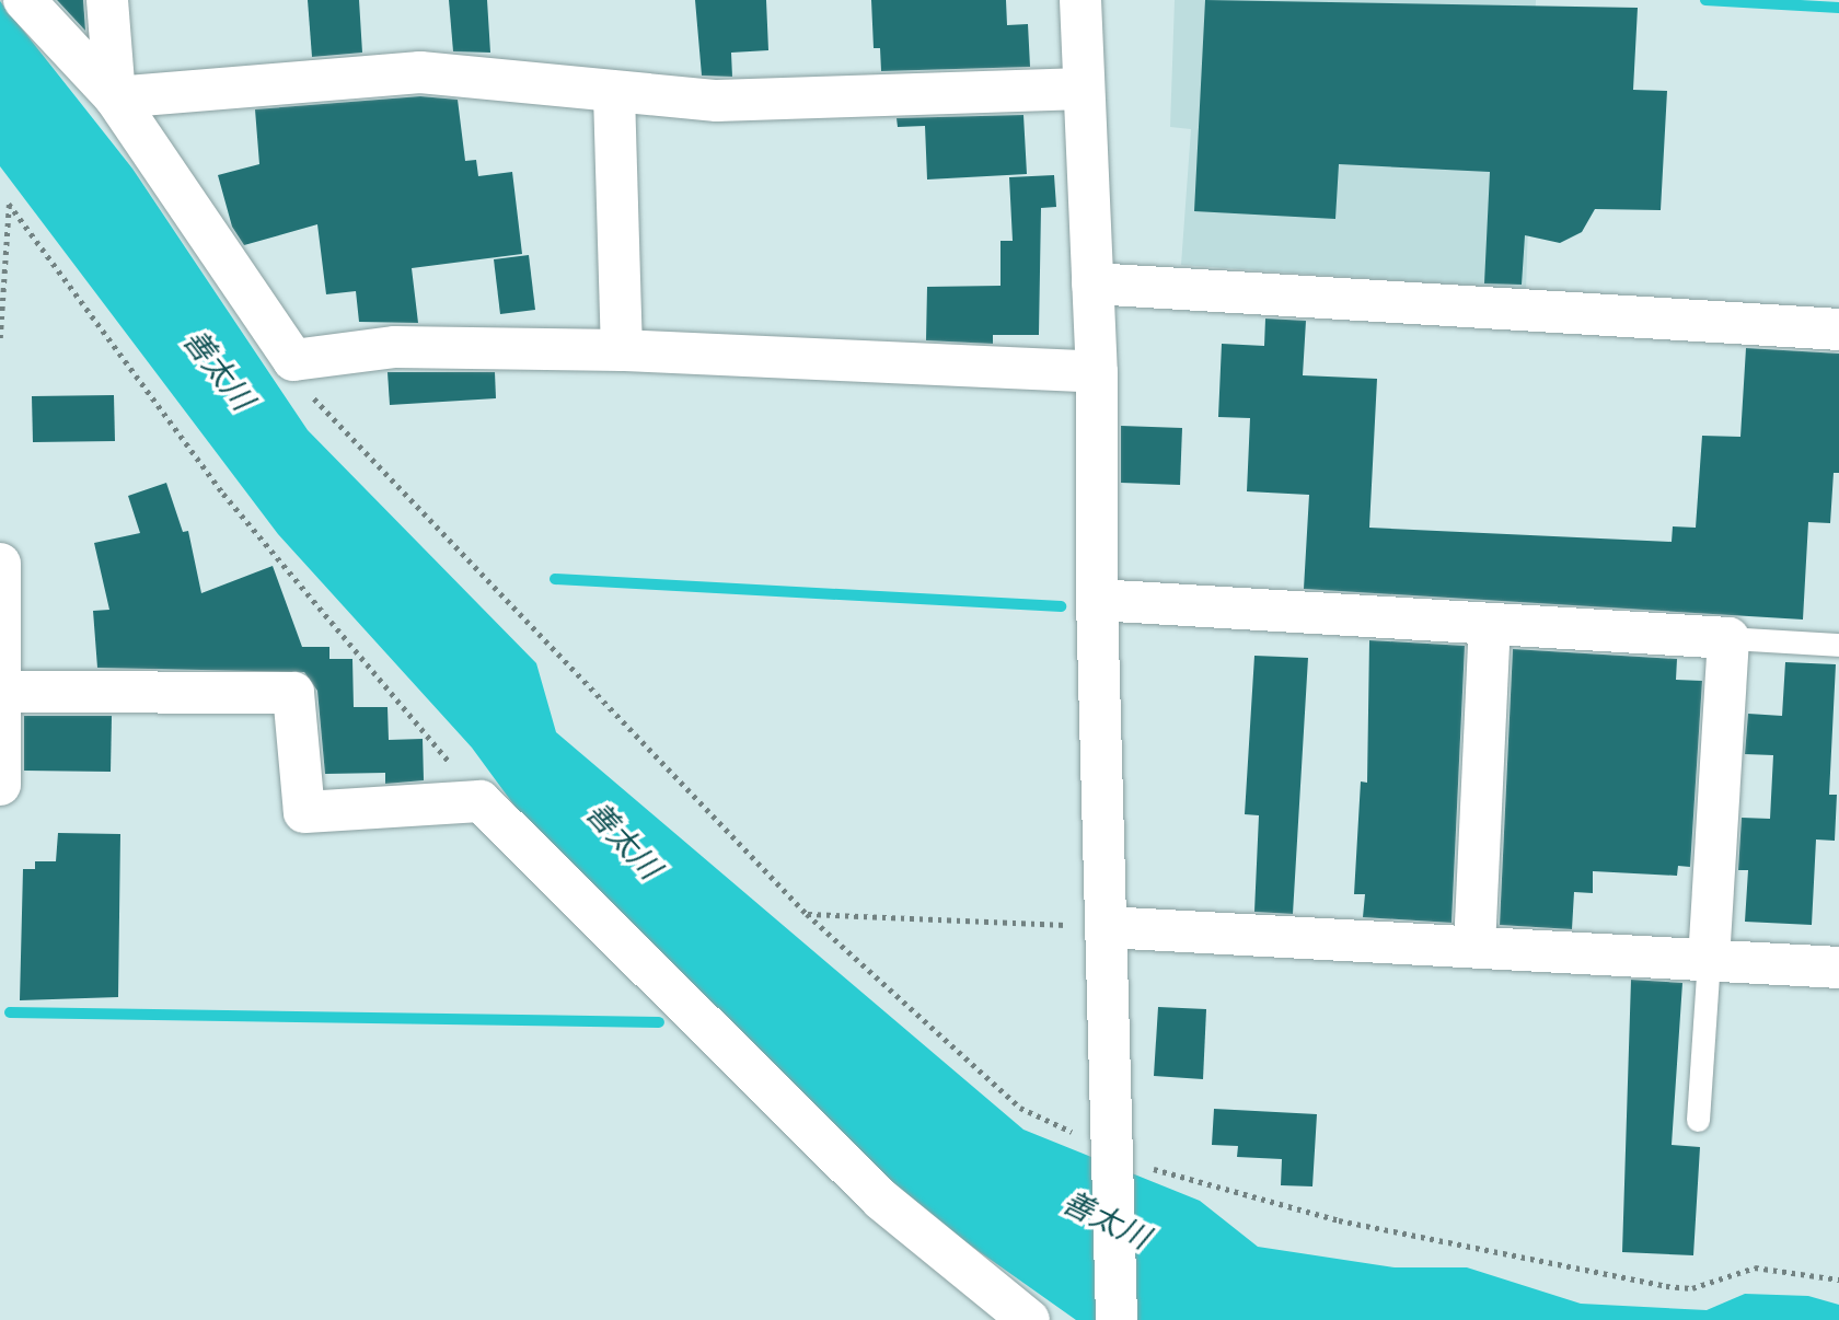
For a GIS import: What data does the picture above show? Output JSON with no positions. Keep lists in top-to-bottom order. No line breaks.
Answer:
{"water":["善太川"]}
